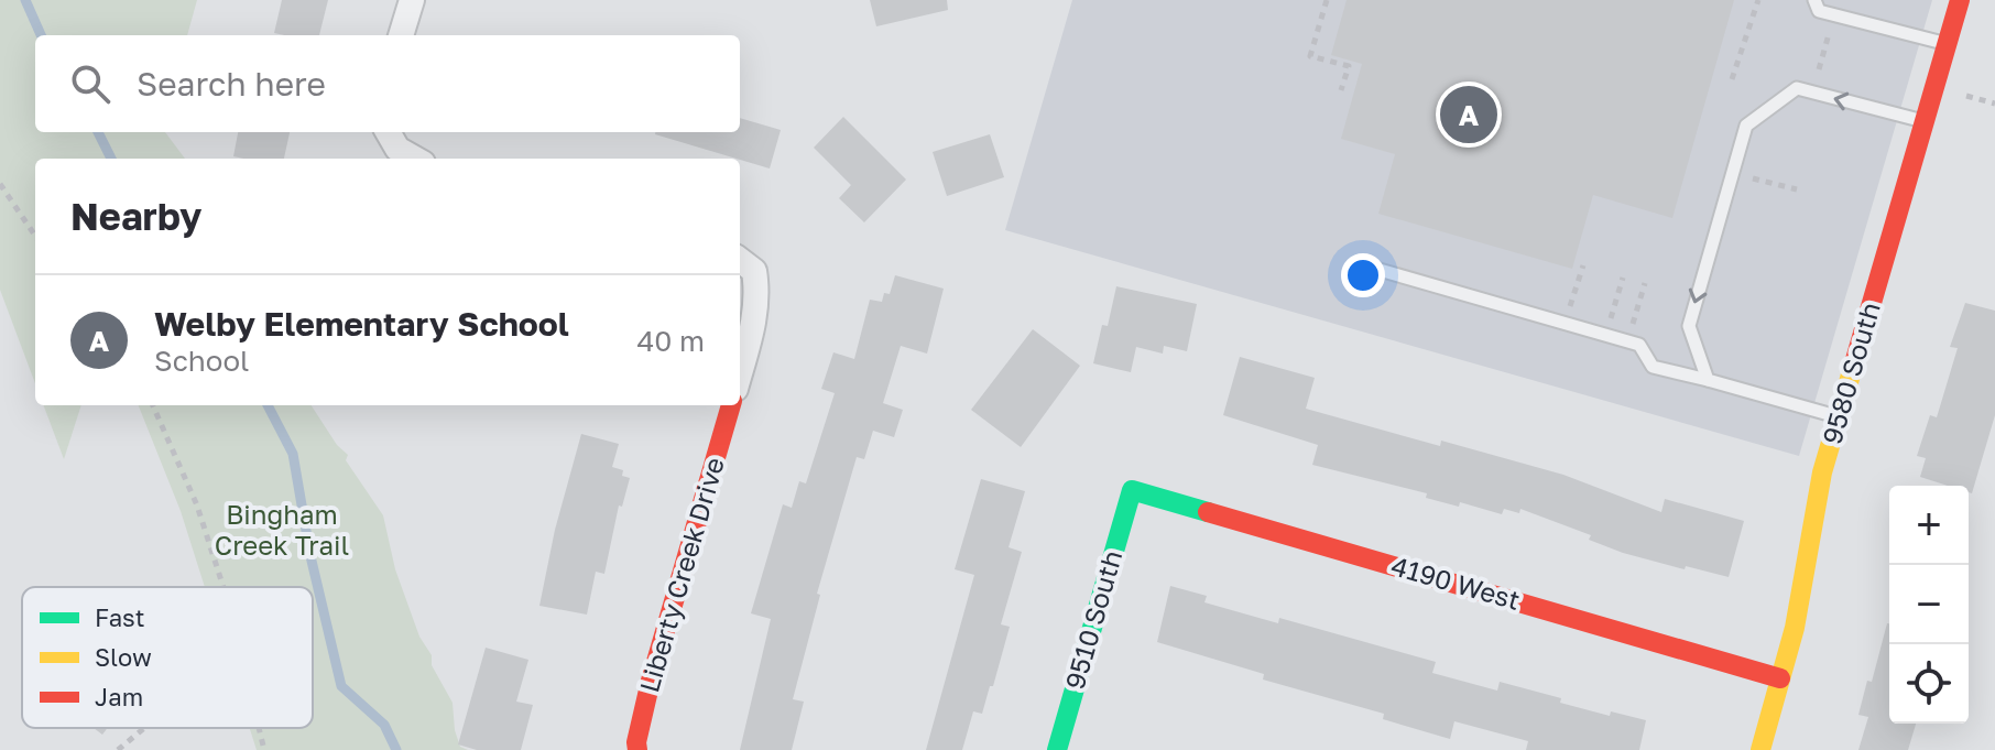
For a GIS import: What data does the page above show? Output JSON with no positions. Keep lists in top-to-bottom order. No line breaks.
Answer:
{"streets":{"street":["9580 South","Liberty Creek Drive","4190 West","9510 South"]},"crossings":[["9580 South","4190 West"],["4190 West","9510 South"]],"parks":["Bingham Creek Trail"],"legend":["Fast","Slow","Jam"],"page":{"search":"Search here","pins":"A","heading":"Nearby","list":[{"mark":"A","name":"Welby Elementary School","note":"School","value":"40 m"}],"map_buttons":["+","−"]}}
